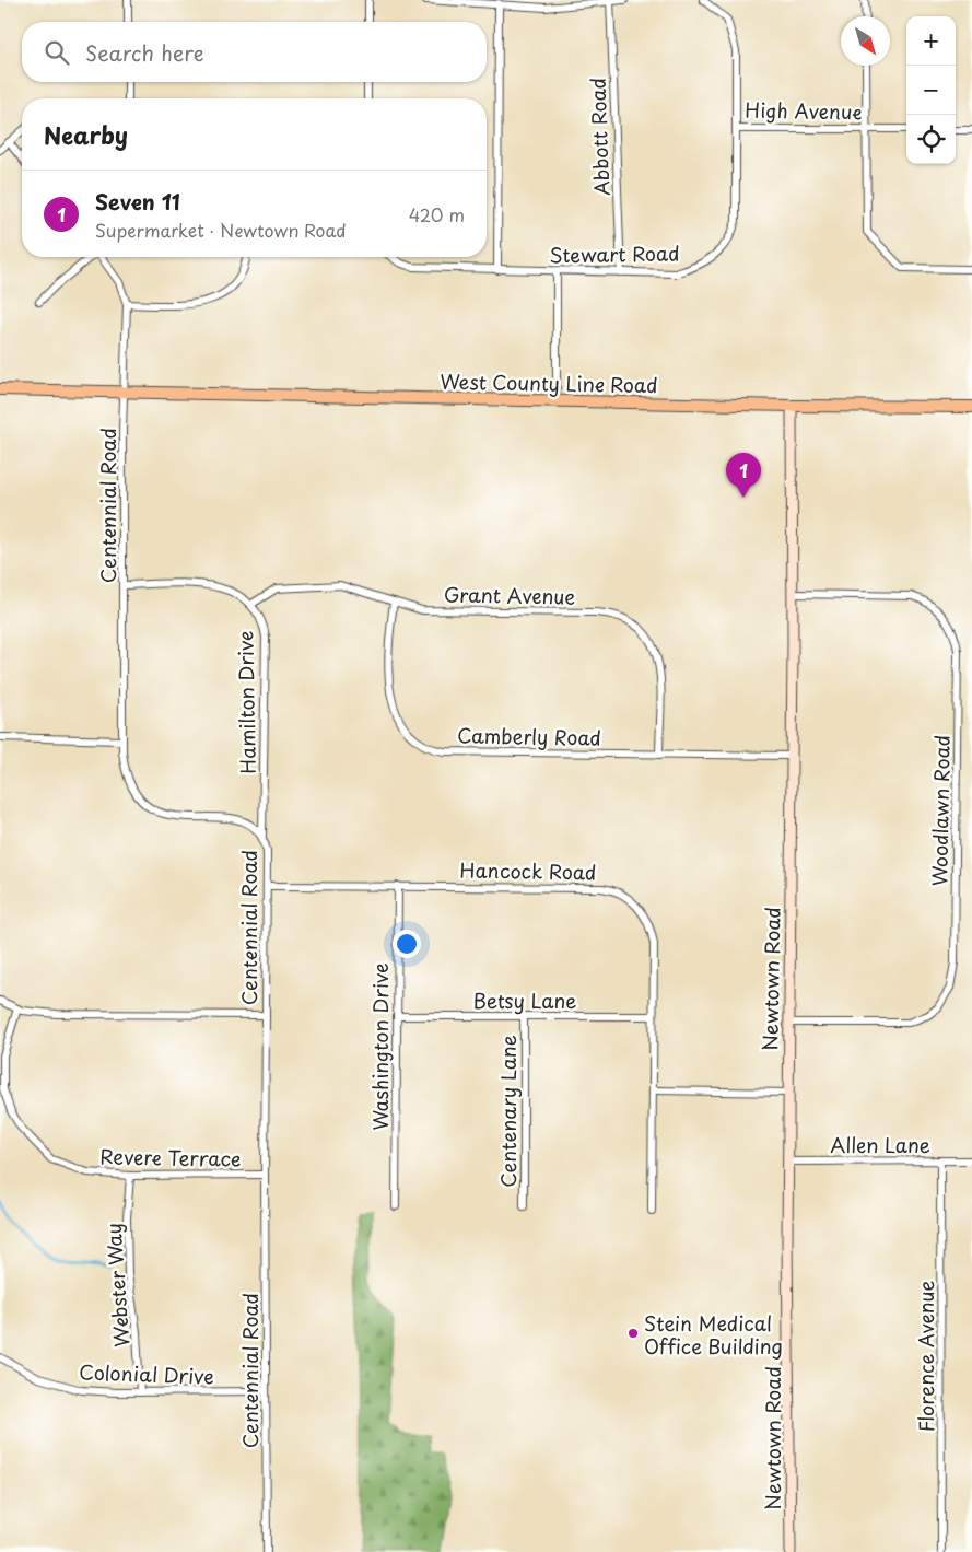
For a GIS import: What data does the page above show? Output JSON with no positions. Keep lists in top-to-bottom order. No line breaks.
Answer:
{"streets":{"main road":["West County Line Road"],"street":["High Avenue","Abbott Road","Stewart Road","Centennial Road","Grant Avenue","Hamilton Drive","Camberly Road","Woodlawn Road","Hancock Road","Newtown Road","Betsy Lane","Washington Drive","Centenary Lane","Allen Lane","Revere Terrace","Webster Way","Florence Avenue","Colonial Drive"]},"crossings":[["High Avenue","Stewart Road"],["Abbott Road","Stewart Road"],["West County Line Road","Centennial Road"],["West County Line Road","Newtown Road"],["Centennial Road","Hamilton Drive"],["Centennial Road","Hancock Road"],["Centennial Road","Revere Terrace"],["Centennial Road","Colonial Drive"],["Grant Avenue","Hamilton Drive"],["Grant Avenue","Camberly Road"],["Camberly Road","Newtown Road"],["Woodlawn Road","Newtown Road"],["Hancock Road","Betsy Lane"],["Hancock Road","Washington Drive"],["Newtown Road","Allen Lane"],["Betsy Lane","Washington Drive"],["Betsy Lane","Centenary Lane"],["Allen Lane","Florence Avenue"],["Revere Terrace","Webster Way"],["Webster Way","Colonial Drive"]],"places":["Stein Medical Office Building"],"north":"bottom right","page":{"map_buttons":["+","−"],"search":"Search here","heading":"Nearby","list":[{"mark":"1","name":"Seven 11","note":"Supermarket · Newtown Road","value":"420 m"}],"pins":"1"}}
